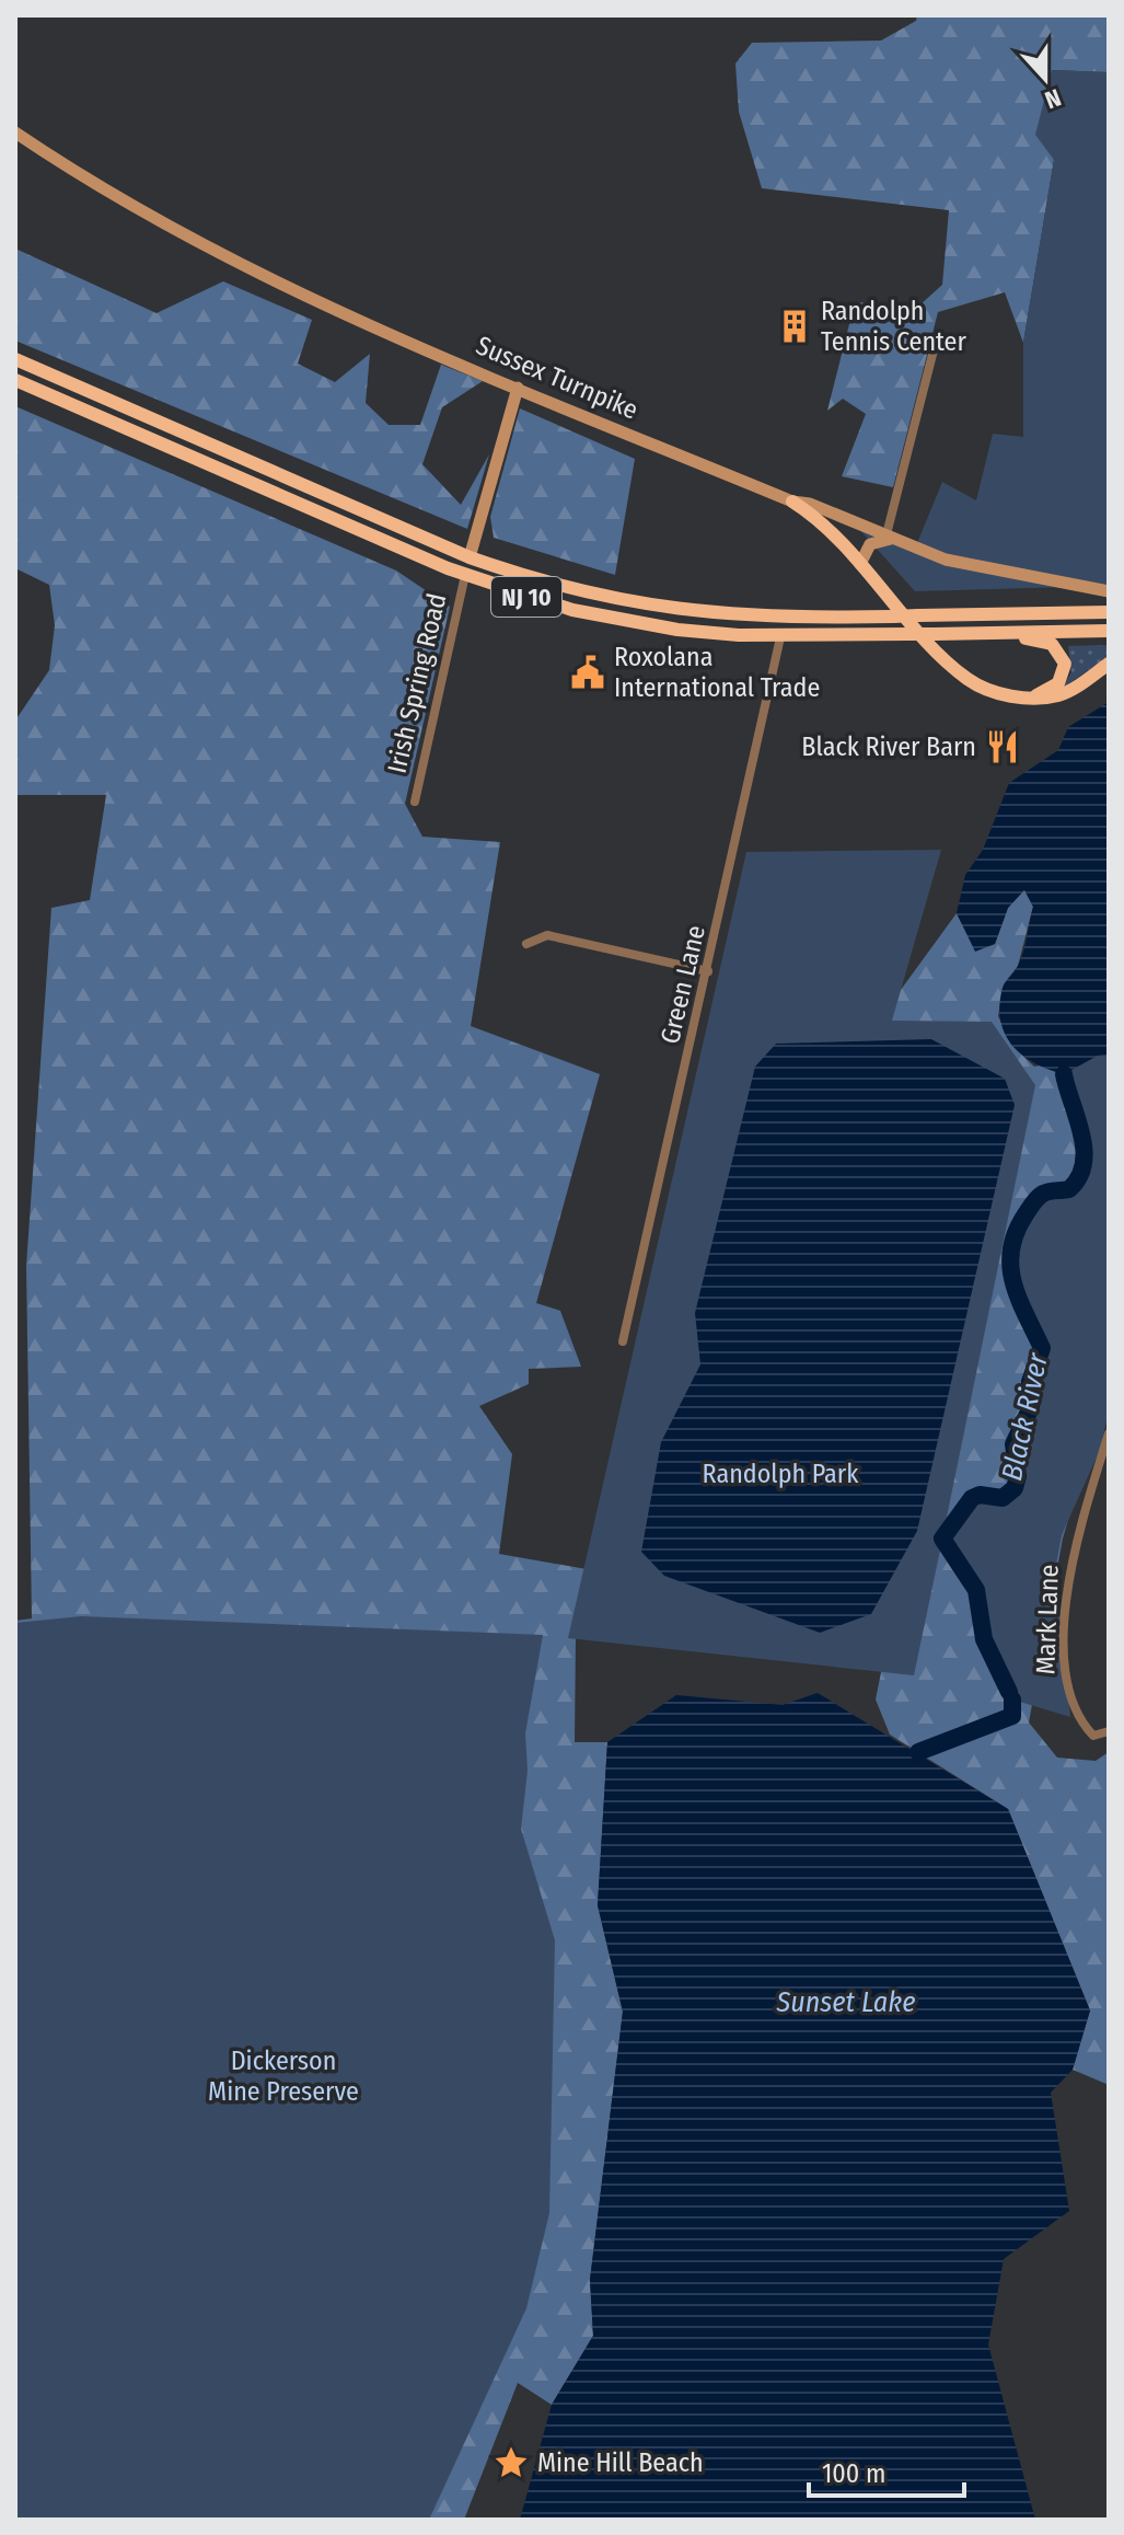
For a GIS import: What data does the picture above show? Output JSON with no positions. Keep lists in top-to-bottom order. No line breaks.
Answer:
{"streets":{"highway":["NJ 10"],"main road":["Sussex Turnpike"],"street":["Irish Spring Road","Green Lane","Mark Lane"]},"crossings":[["NJ 10","Irish Spring Road"],["NJ 10","Green Lane"]],"water":["Black River","Sunset Lake"],"parks":["Randolph Park","Dickerson Mine Preserve"],"places":{"building":["Randolph Tennis Center"],"public building":["Roxolana International Trade"],"restaurant":["Black River Barn"],"place":["Mine Hill Beach"]},"scale_bar":"100 m","north":"bottom"}
